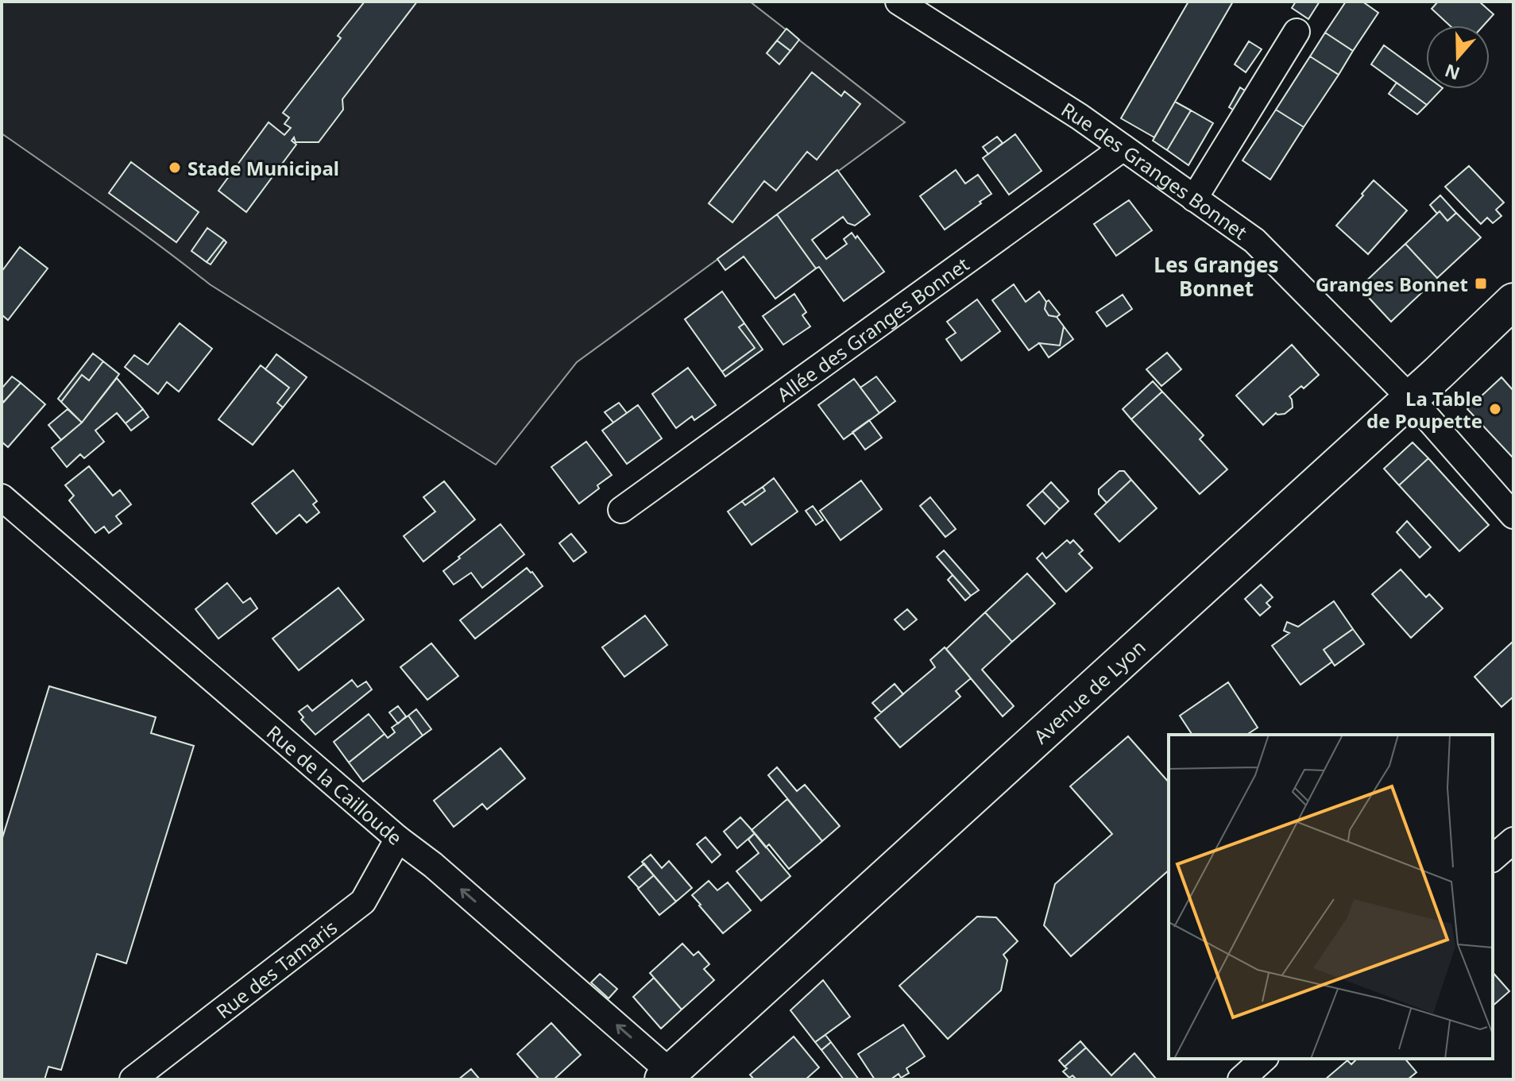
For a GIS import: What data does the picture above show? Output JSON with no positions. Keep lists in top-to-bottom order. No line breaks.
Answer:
{"streets":{"main road":["Avenue de Lyon"],"street":["Rue des Granges Bonnet","Allée des Granges Bonnet","Rue de la Cailloude","Rue des Tamaris"]},"crossings":[["Rue des Granges Bonnet","Allée des Granges Bonnet"],["Rue des Granges Bonnet","Avenue de Lyon"],["Avenue de Lyon","Rue de la Cailloude"],["Rue de la Cailloude","Rue des Tamaris"]],"one_way":["Rue de la Cailloude"],"districts":["Les Granges Bonnet"],"places":{"other":["Stade Municipal","La Table de Poupette"],"transit":["Granges Bonnet"]},"north":"bottom"}
